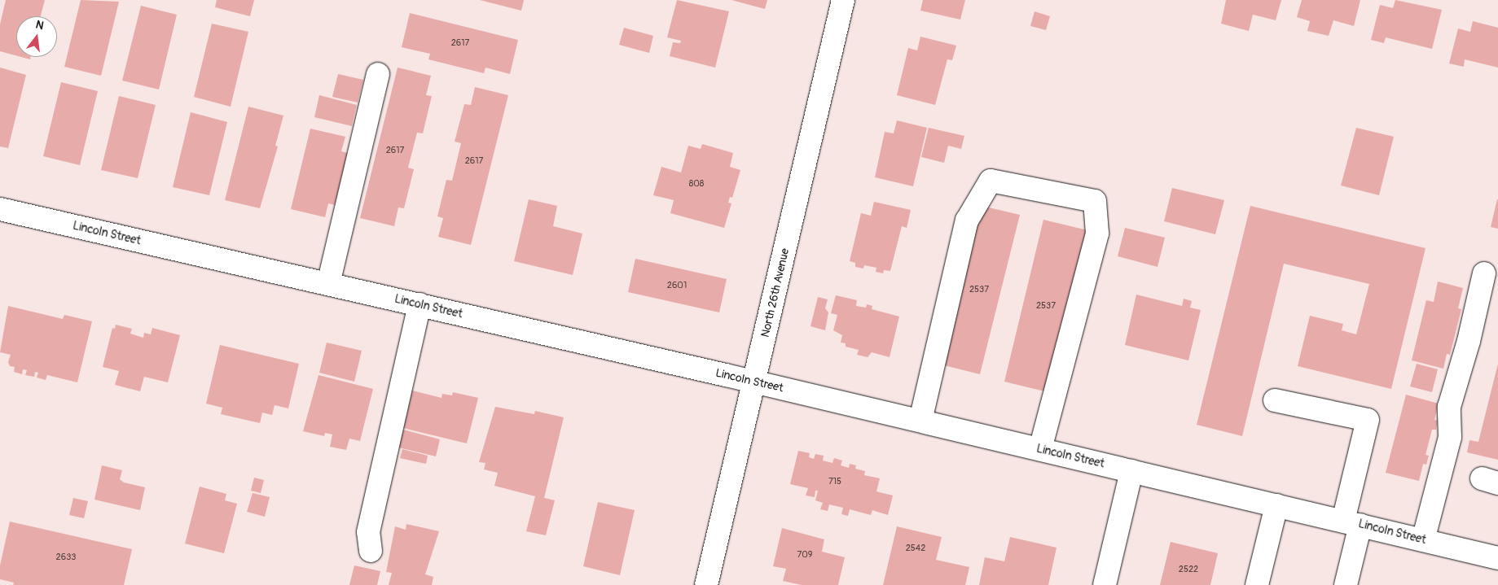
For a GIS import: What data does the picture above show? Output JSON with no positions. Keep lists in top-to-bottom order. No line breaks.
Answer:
{"streets":{"street":["Lincoln Street","North 26th Avenue"]},"crossings":[["Lincoln Street","North 26th Avenue"]],"house_numbers":["2617","2617","2617","808","2601","2537","2537","715","2542","709","2633","2522"],"north":"top"}
